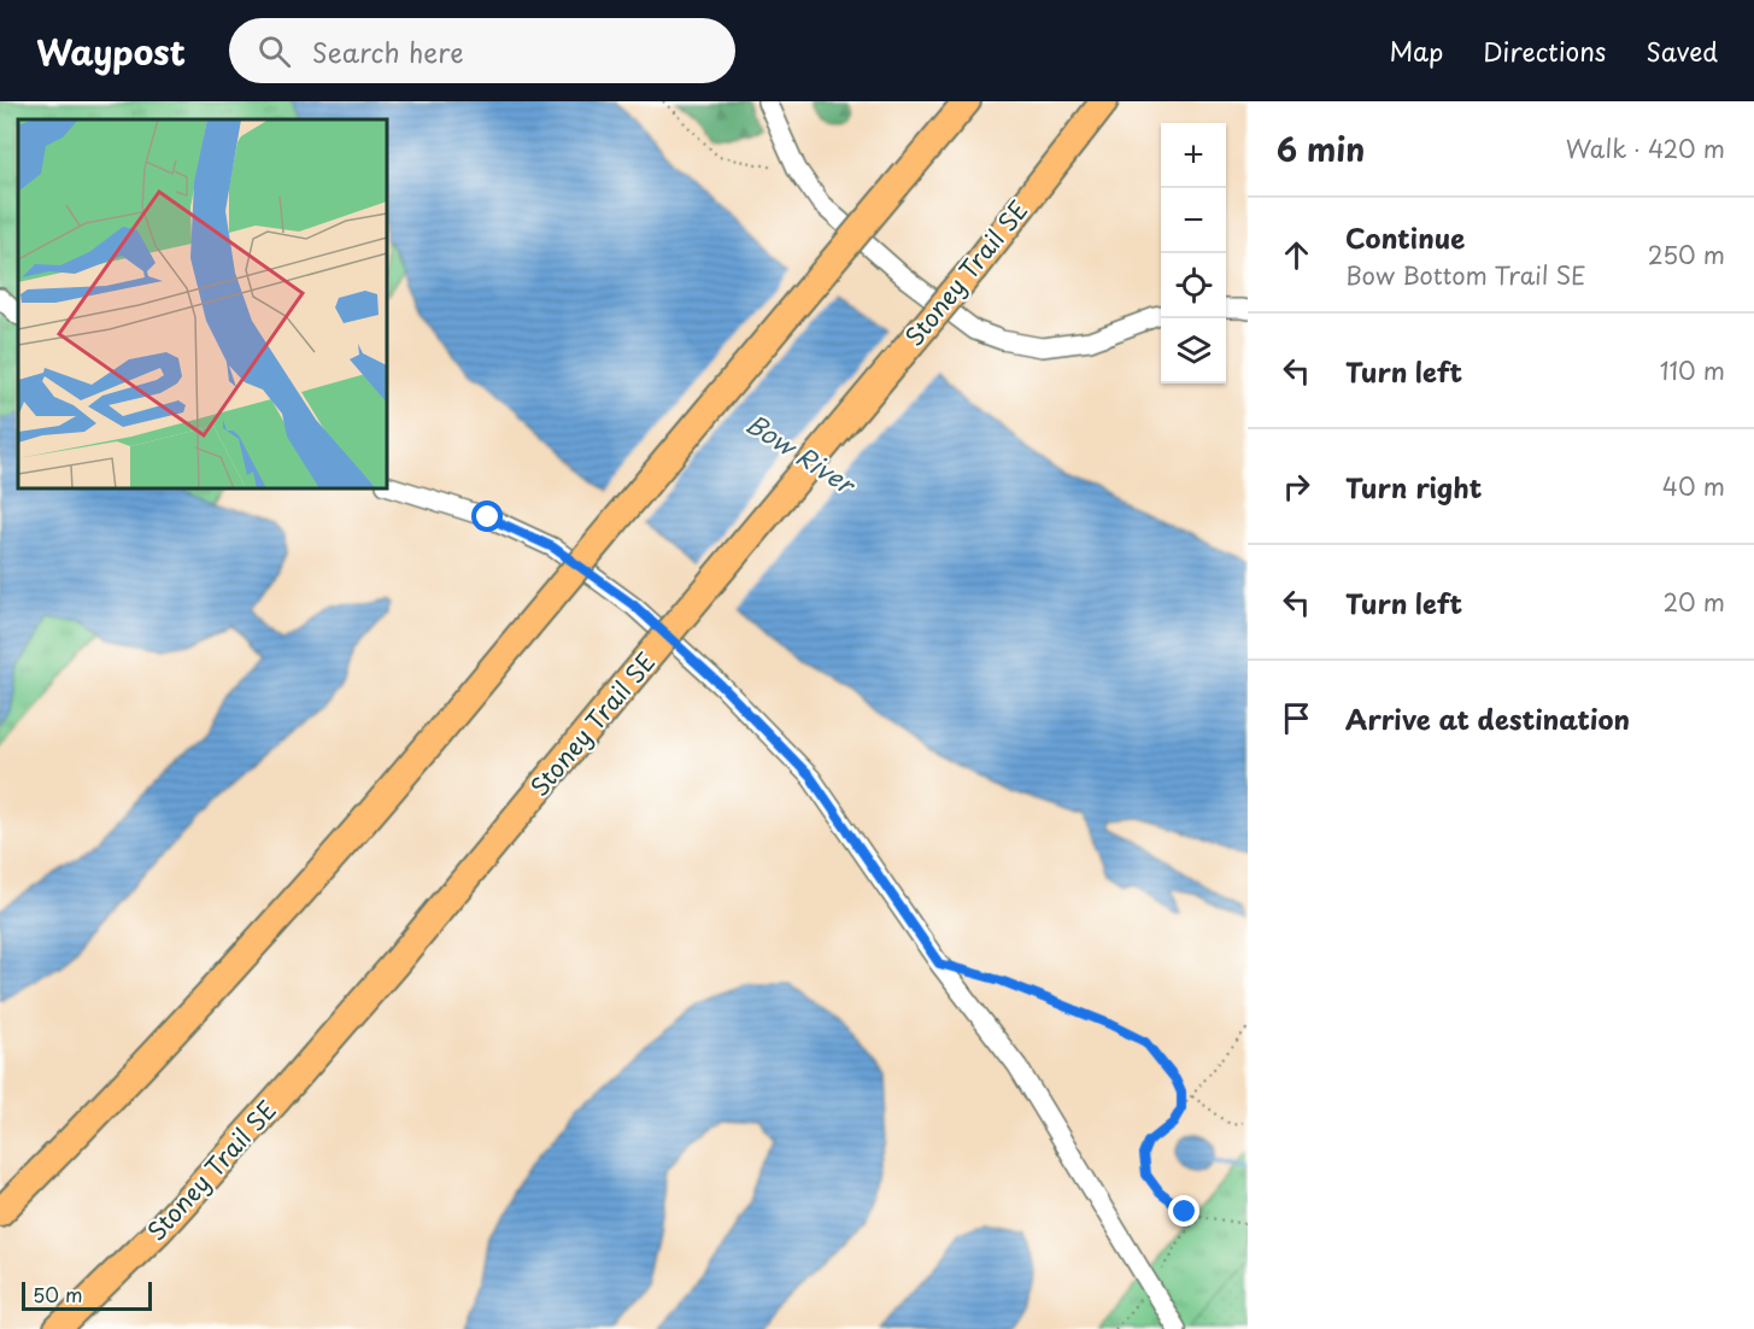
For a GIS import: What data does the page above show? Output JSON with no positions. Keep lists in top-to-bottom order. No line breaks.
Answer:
{"streets":{"highway":["Stoney Trail SE"]},"water":["Bow River"],"scale_bar":"50 m","page":{"header":"Waypost","search":"Search here","nav":["Map","Directions","Saved"],"heading":["6 min","Walk · 420 m"],"map_buttons":["+","−"],"list":[["Continue","Bow Bottom Trail SE","250 m"],["Turn left","110 m"],["Turn right","40 m"],["Turn left","20 m"],"Arrive at destination"],"scale":"50 m"}}
